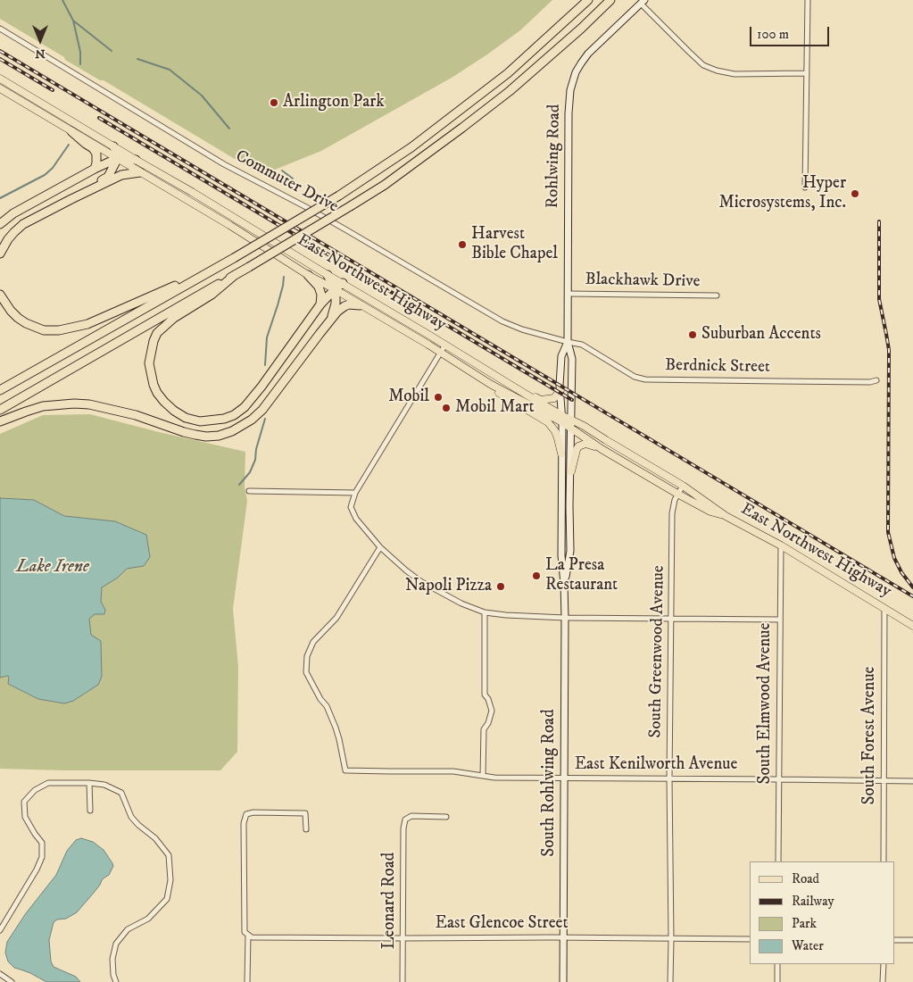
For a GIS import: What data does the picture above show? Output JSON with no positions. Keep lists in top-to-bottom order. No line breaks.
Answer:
{"streets":{"main road":["East Northwest Highway"],"street":["Rohlwing Road","Commuter Drive","Blackhawk Drive","Berdnick Street","South Greenwood Avenue","South Elmwood Avenue","South Forest Avenue","East Kenilworth Avenue","South Rohlwing Road","Leonard Road","East Glencoe Street"]},"crossings":[["Rohlwing Road","Commuter Drive"],["Rohlwing Road","Blackhawk Drive"],["Rohlwing Road","East Northwest Highway"],["Rohlwing Road","Berdnick Street"],["Rohlwing Road","South Rohlwing Road"],["Commuter Drive","Berdnick Street"],["East Northwest Highway","South Greenwood Avenue"],["East Northwest Highway","South Elmwood Avenue"],["East Northwest Highway","South Forest Avenue"],["East Northwest Highway","South Rohlwing Road"],["South Greenwood Avenue","East Kenilworth Avenue"],["South Greenwood Avenue","East Glencoe Street"],["South Elmwood Avenue","East Kenilworth Avenue"],["South Forest Avenue","East Kenilworth Avenue"],["East Kenilworth Avenue","South Rohlwing Road"],["South Rohlwing Road","East Glencoe Street"],["Leonard Road","East Glencoe Street"]],"water":["Lake Irene"],"places":["Arlington Park","Hyper Microsystems, Inc.","Harvest Bible Chapel","Suburban Accents","Mobil","Mobil Mart","La Presa Restaurant","Napoli Pizza"],"legend":["Road","Railway","Park","Water"],"scale_bar":"100 m","north":"bottom"}
